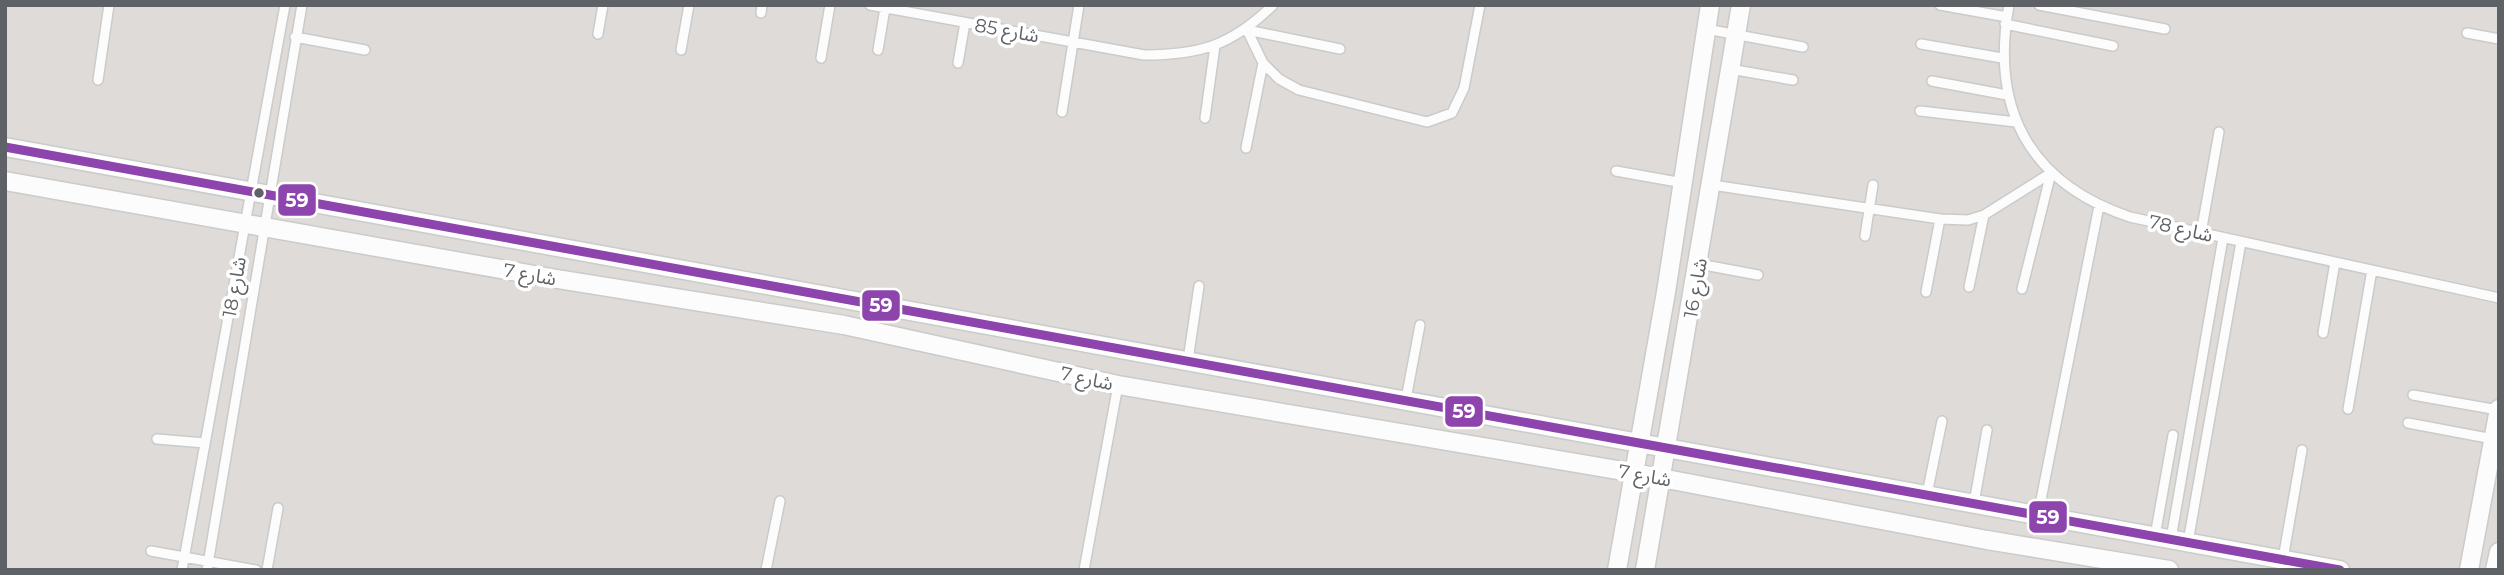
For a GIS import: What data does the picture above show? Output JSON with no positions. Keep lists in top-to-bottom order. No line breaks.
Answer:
{"streets":{"street":["شارع 7","شارع 16"],"lane":["شارع 85","شارع 78","شارع 18"]},"crossings":[["شارع 7","شارع 18"],["شارع 7","شارع 16"]],"lines":["transit line 59"]}
